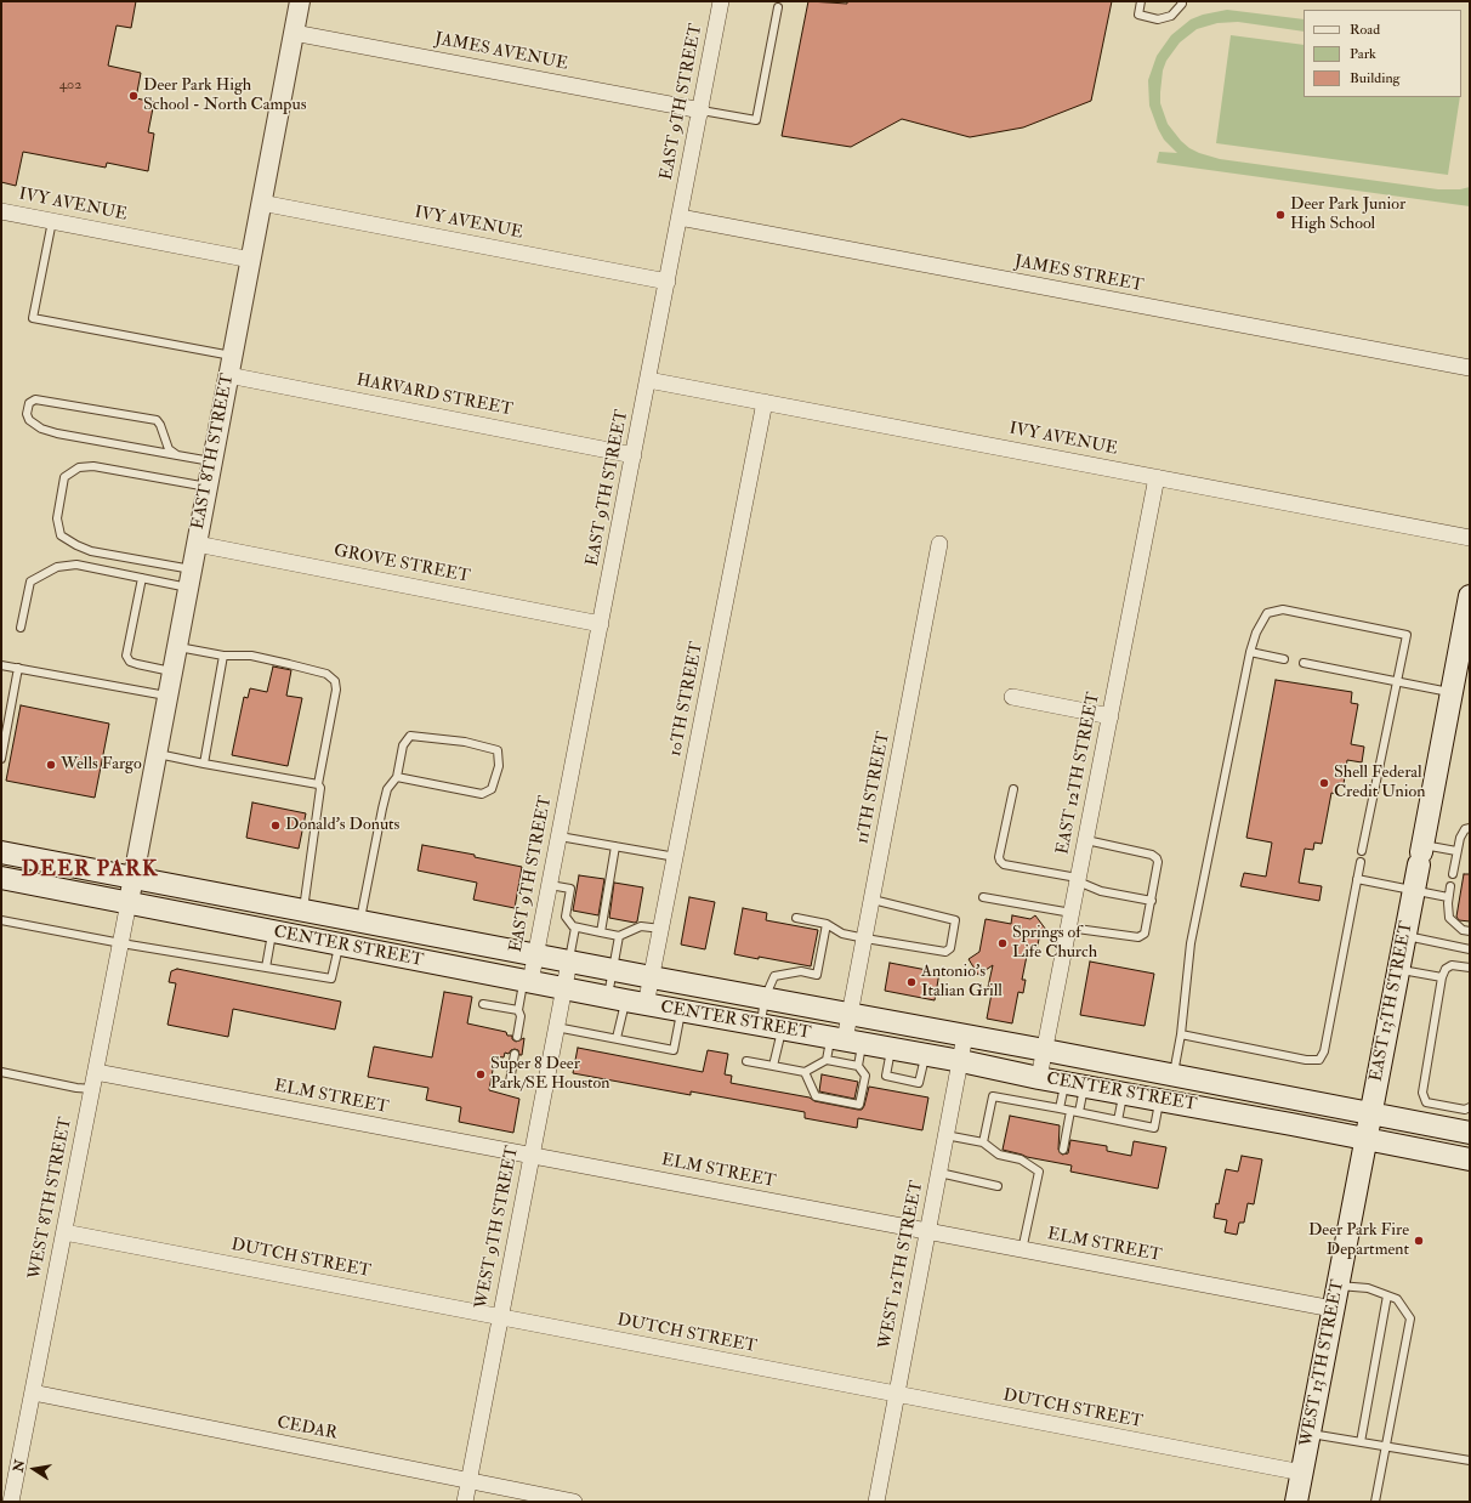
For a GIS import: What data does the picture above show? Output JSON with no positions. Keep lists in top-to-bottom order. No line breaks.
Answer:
{"streets":{"main road":["CENTER STREET","EAST 13TH STREET","WEST 13TH STREET"],"street":["JAMES AVENUE","EAST 9TH STREET","IVY AVENUE","JAMES STREET","HARVARD STREET","EAST 8TH STREET","GROVE STREET","10TH STREET","EAST 12TH STREET","11TH STREET","ELM STREET","WEST 8TH STREET","WEST 9TH STREET","DUTCH STREET","WEST 12TH STREET","CEDAR"]},"crossings":[["JAMES AVENUE","EAST 9TH STREET"],["JAMES AVENUE","EAST 8TH STREET"],["EAST 9TH STREET","IVY AVENUE"],["EAST 9TH STREET","JAMES STREET"],["EAST 9TH STREET","HARVARD STREET"],["EAST 9TH STREET","GROVE STREET"],["EAST 9TH STREET","CENTER STREET"],["IVY AVENUE","EAST 8TH STREET"],["IVY AVENUE","10TH STREET"],["IVY AVENUE","EAST 12TH STREET"],["HARVARD STREET","EAST 8TH STREET"],["EAST 8TH STREET","GROVE STREET"],["EAST 8TH STREET","CENTER STREET"],["EAST 8TH STREET","WEST 8TH STREET"],["10TH STREET","CENTER STREET"],["EAST 12TH STREET","CENTER STREET"],["11TH STREET","CENTER STREET"],["CENTER STREET","EAST 13TH STREET"],["CENTER STREET","WEST 8TH STREET"],["CENTER STREET","WEST 9TH STREET"],["CENTER STREET","WEST 12TH STREET"],["CENTER STREET","WEST 13TH STREET"],["EAST 13TH STREET","WEST 13TH STREET"],["ELM STREET","WEST 8TH STREET"],["ELM STREET","WEST 9TH STREET"],["ELM STREET","WEST 12TH STREET"],["ELM STREET","WEST 13TH STREET"],["WEST 8TH STREET","DUTCH STREET"],["WEST 8TH STREET","CEDAR"],["WEST 9TH STREET","DUTCH STREET"],["WEST 9TH STREET","CEDAR"],["DUTCH STREET","WEST 12TH STREET"],["DUTCH STREET","WEST 13TH STREET"]],"districts":["DEER PARK"],"places":["Deer Park High School - North Campus","Deer Park Junior High School","Wells Fargo","Shell Federal Credit Union","Donald's Donuts","Springs of Life Church","Antonio's Italian Grill","Super 8 Deer Park/SE Houston","Deer Park Fire Department"],"house_numbers":["402"],"legend":["Road","Park","Building"],"north":"left"}
